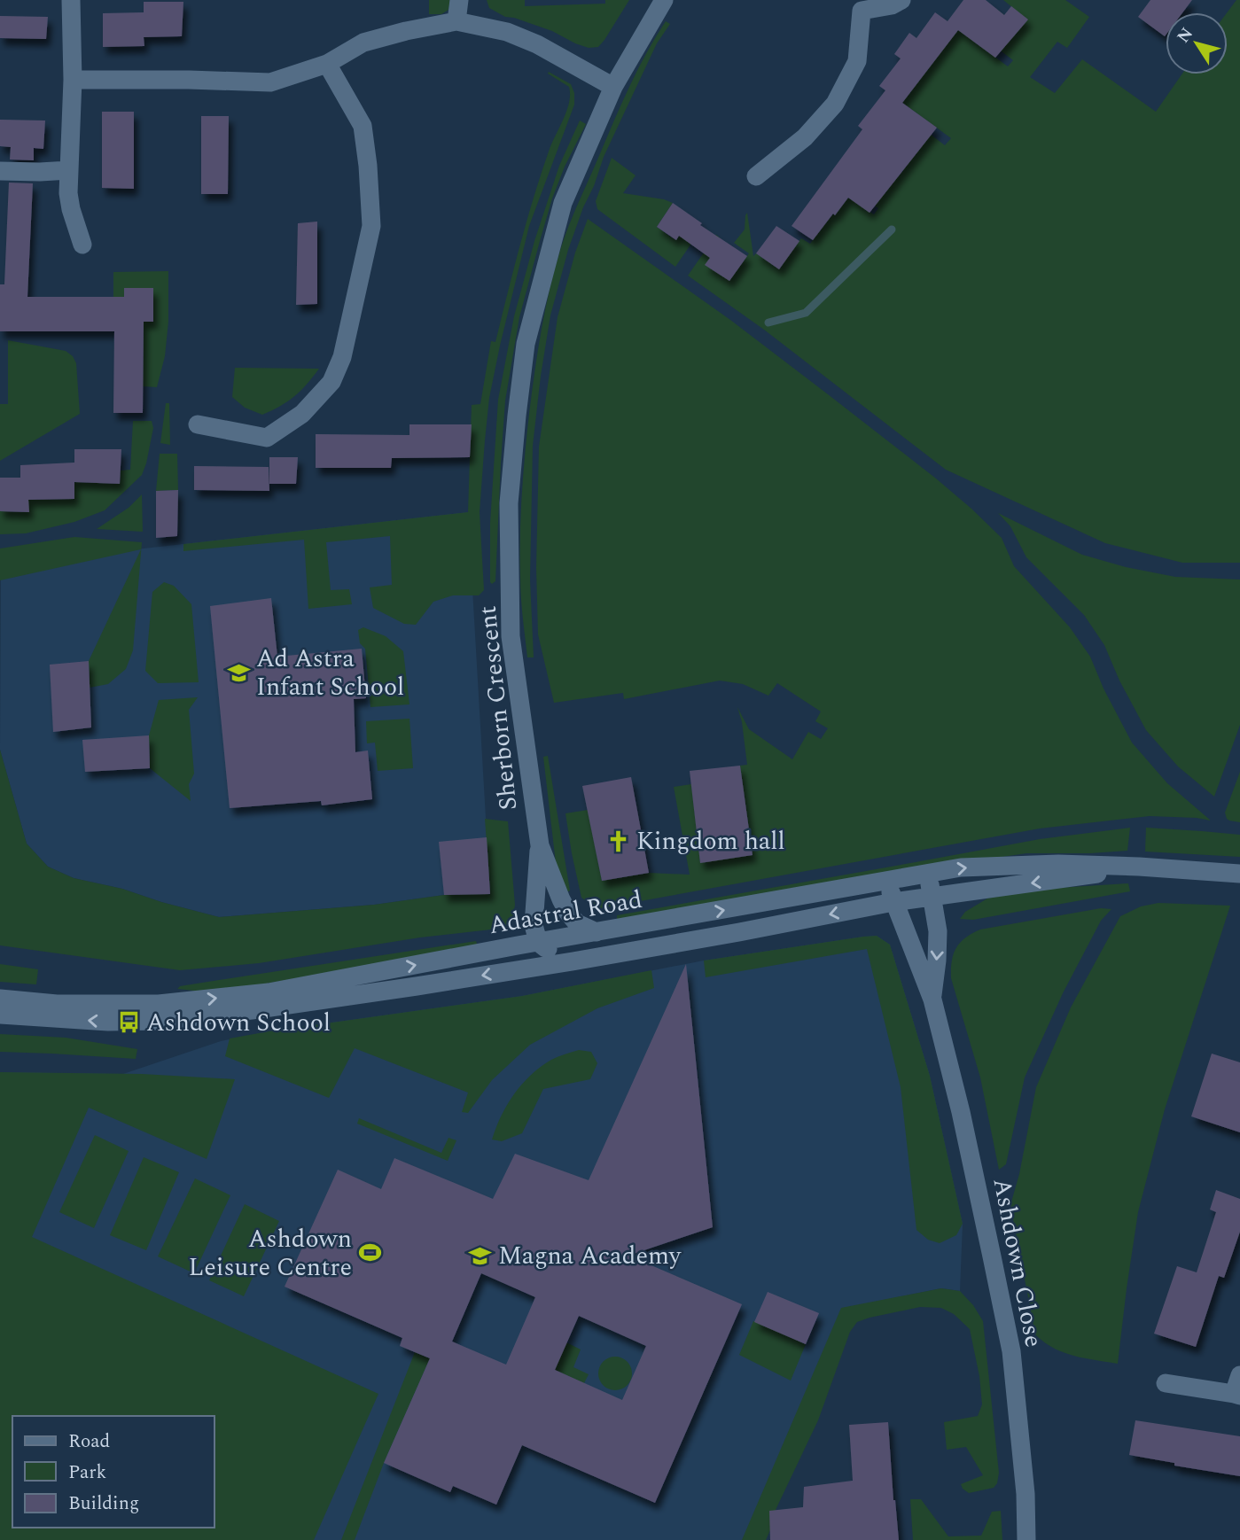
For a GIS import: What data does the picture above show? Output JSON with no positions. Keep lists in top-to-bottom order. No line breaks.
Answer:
{"streets":{"street":["Sherborn Crescent","Adastral Road","Ashdown Close"]},"crossings":[["Sherborn Crescent","Adastral Road"]],"places":{"school or university":["Ad Astra Infant School","Magna Academy"],"church":["Kingdom hall"],"bus stop":["Ashdown School"],"sports":["Ashdown Leisure Centre"]},"legend":["Road","Park","Building"],"north":"top left"}
